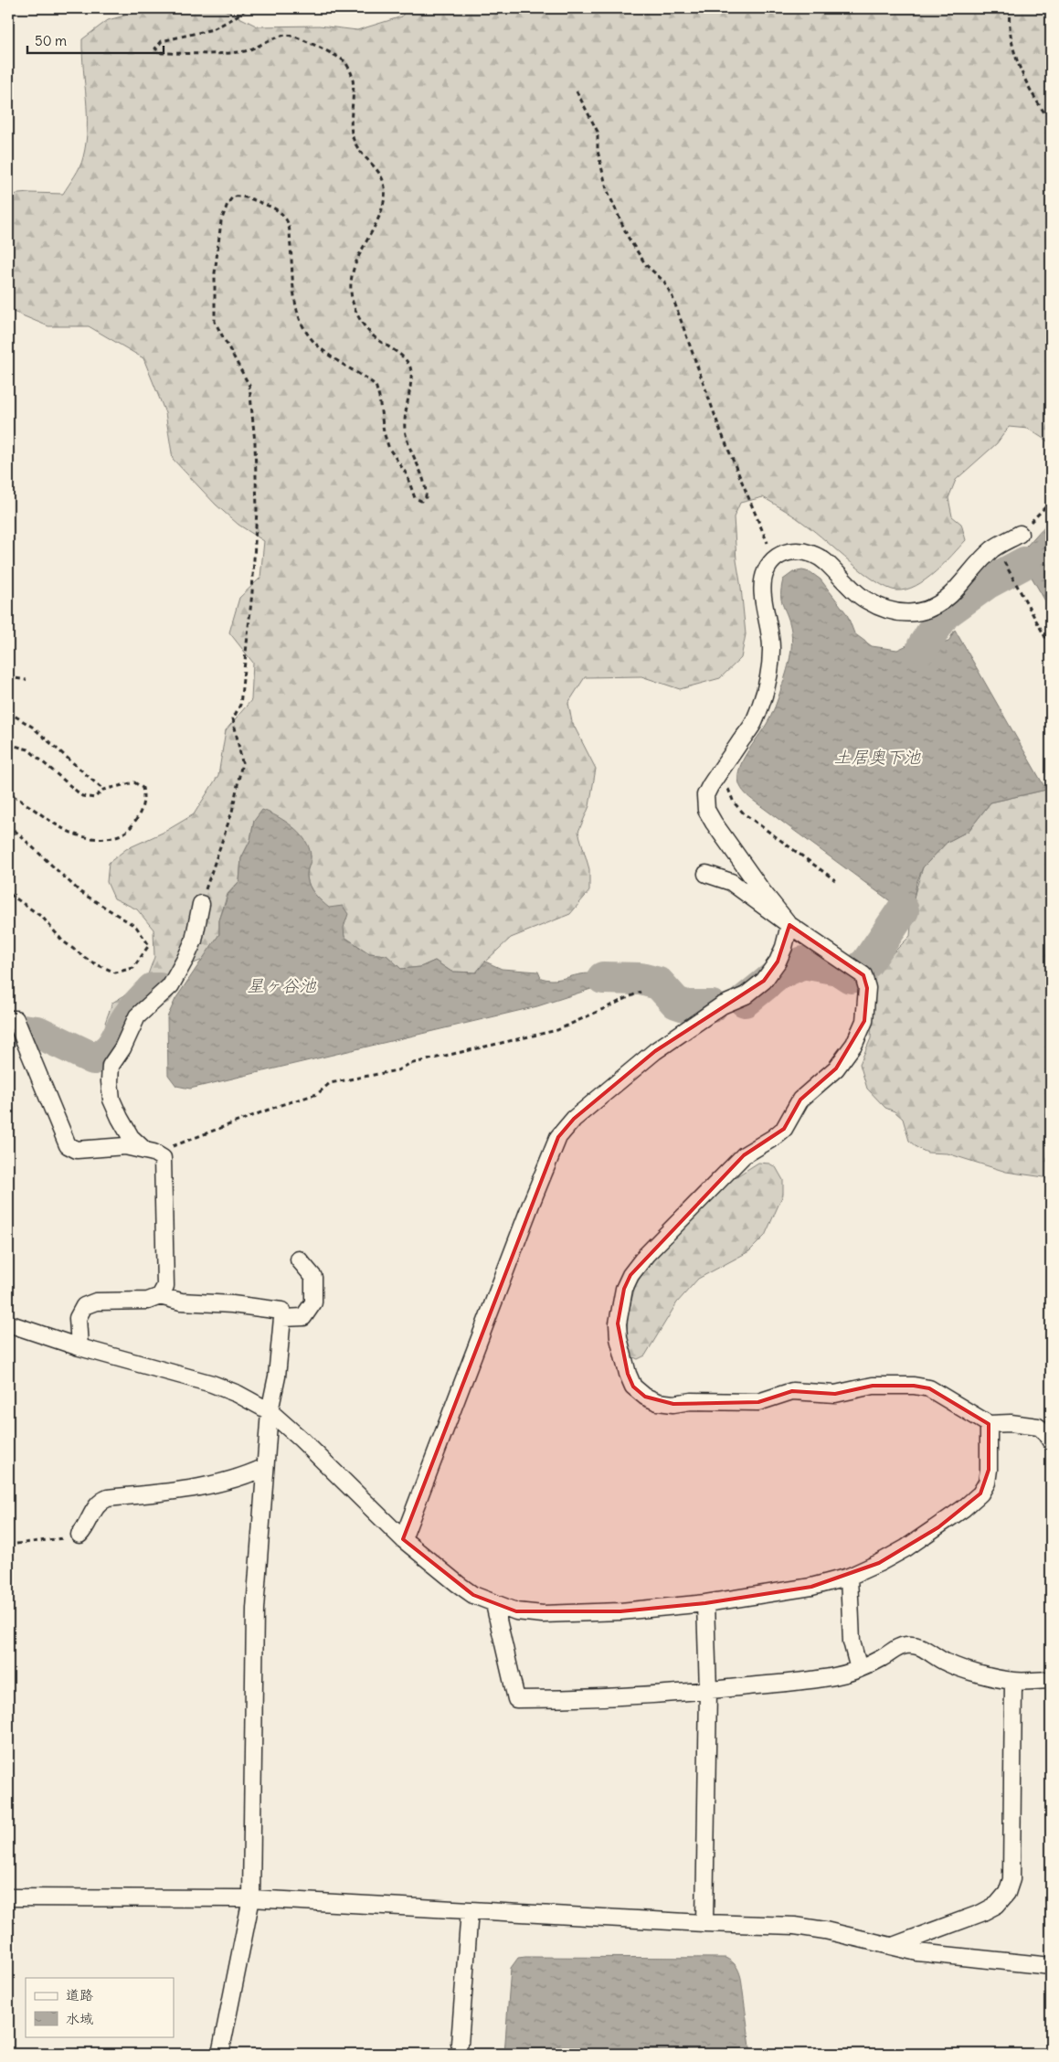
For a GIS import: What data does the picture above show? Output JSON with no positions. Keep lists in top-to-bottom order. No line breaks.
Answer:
{"water":["土居奥下池","星ヶ谷池"],"legend":["道路","水域"],"scale_bar":"50 m"}
